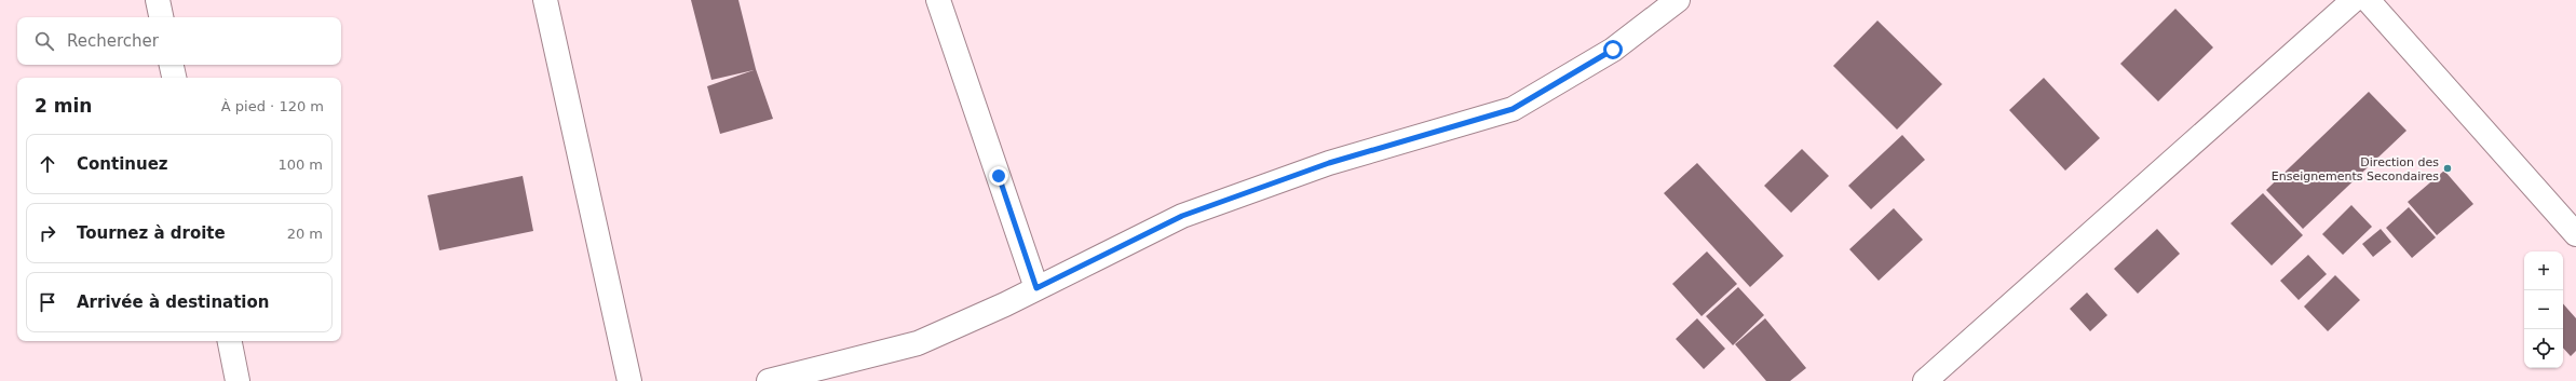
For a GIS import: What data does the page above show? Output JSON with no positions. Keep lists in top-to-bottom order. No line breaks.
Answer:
{"places":["Direction des Enseignements Secondaires"],"page":{"search":"Rechercher","heading":["2 min","À pied · 120 m"],"list":[["Continuez","100 m"],["Tournez à droite","20 m"],"Arrivée à destination"],"map_buttons":["+","−"]}}
